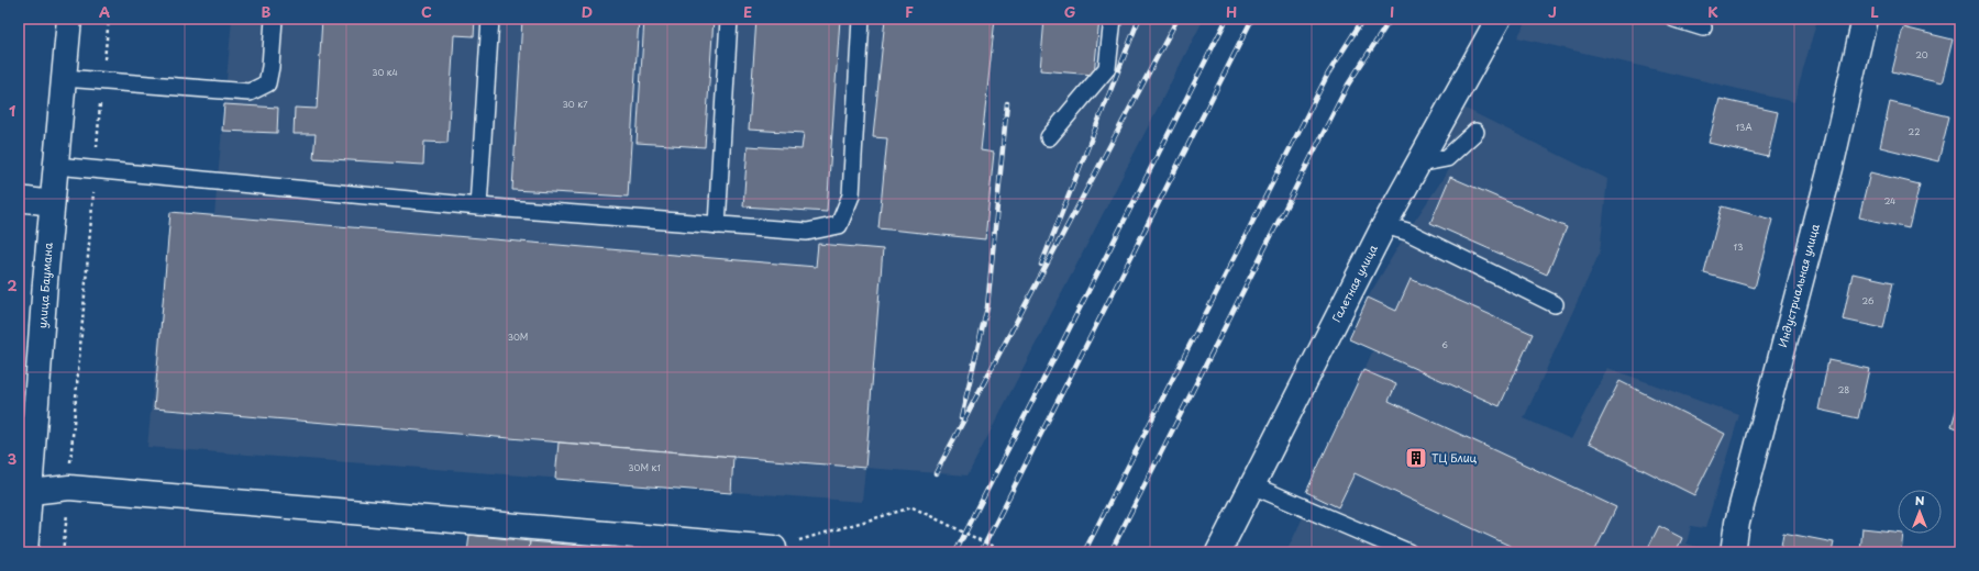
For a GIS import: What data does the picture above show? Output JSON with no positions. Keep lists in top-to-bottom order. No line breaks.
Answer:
{"streets":{"street":["Галетная улица","улица Баумана","Индустриальная улица"]},"places":{"building":["ТЦ Блиц"]},"house_numbers":["20","30 к4","30 к7","13А","22","24","13","26","30М","6","28","30М к1"],"north":"top","grid":{"columns":["A","B","C","D","E","F","G","H","I","J","K","L"],"rows":["1","2","3"]}}
